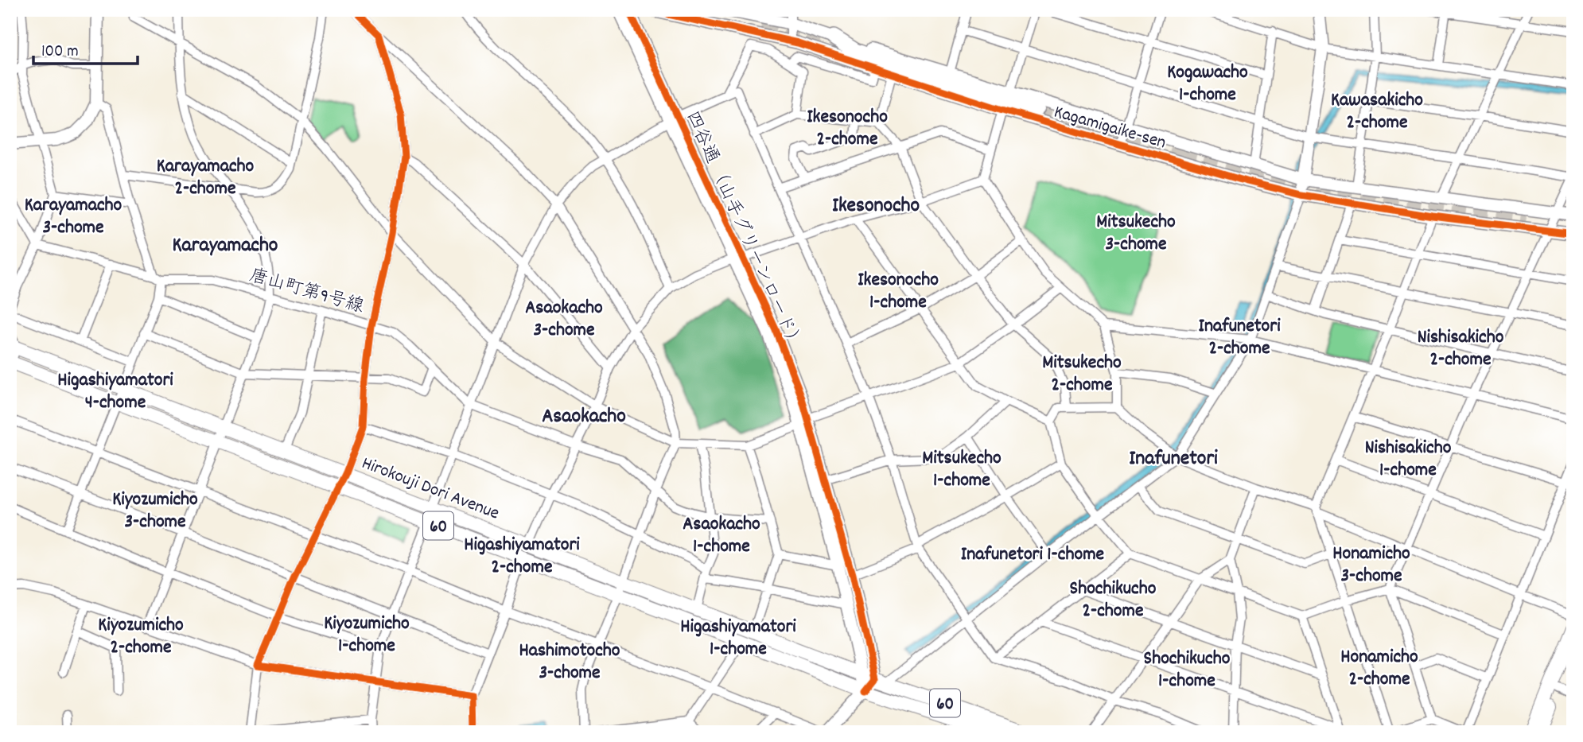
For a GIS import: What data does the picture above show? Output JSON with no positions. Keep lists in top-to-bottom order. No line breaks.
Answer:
{"streets":{"main road":["Hirokouji Dori Avenue","60"],"street":["Kagamigaike-sen","四谷通 （山手グリーンロード）","唐山町第9号線"]},"crossings":[["四谷通 （山手グリーンロード）","Hirokouji Dori Avenue"]],"districts":["Kogawacho 1-chome","Kawasakicho 2-chome","Ikesonocho 2-chome","Karayamacho 2-chome","Karayamacho 3-chome","Ikesonocho","Mitsukecho 3-chome","Karayamacho","Ikesonocho 1-chome","Asaokacho 3-chome","Inafunetori 2-chome","Nishisakicho 2-chome","Mitsukecho 2-chome","Higashiyamatori 4-chome","Asaokacho","Nishisakicho 1-chome","Mitsukecho 1-chome","Inafunetori","Kiyozumicho 3-chome","Asaokacho 1-chome","Higashiyamatori 2-chome","Honamicho 3-chome","Inafunetori 1-chome","Shochikucho 2-chome","Kiyozumicho 1-chome","Kiyozumicho 2-chome","Higashiyamatori 1-chome","Hashimotocho 3-chome","Honamicho 2-chome","Shochikucho 1-chome"],"scale_bar":"100 m"}
